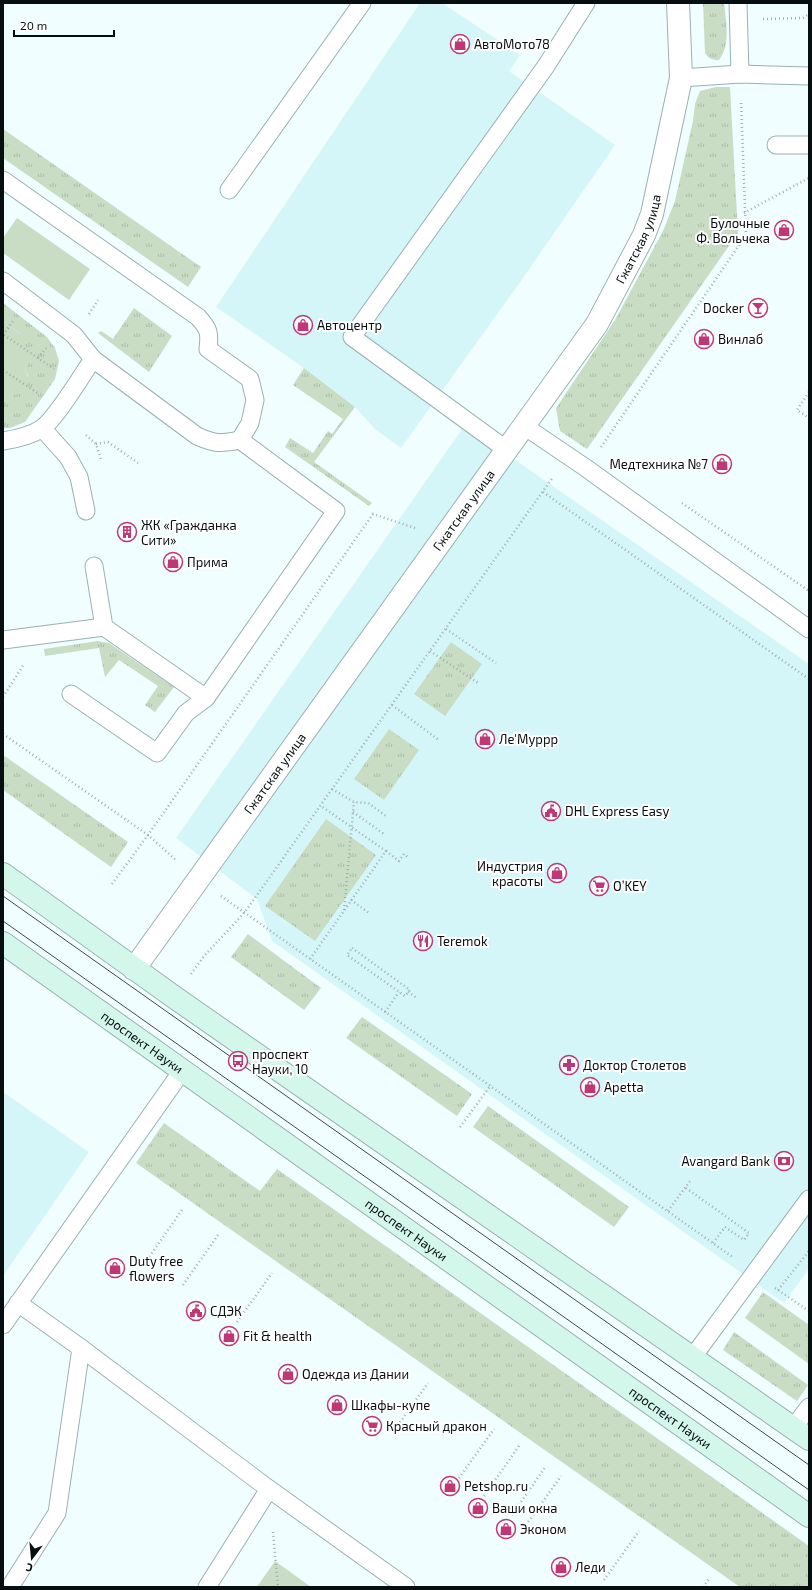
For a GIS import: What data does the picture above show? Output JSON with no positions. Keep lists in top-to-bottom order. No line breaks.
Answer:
{"streets":{"main road":["проспект Науки"],"street":["Гжатская улица"]},"places":{"shop":["АвтоМото78","Булочные Ф. Вольчека","Автоцентр","Винлаб","Медтехника №7","Прима","Ле'Муррр","Индустрия красоты","Apetta","Duty free flowers","Fit & health","Одежда из Дании","Шкафы-купе","Petshop.ru","Ваши окна","Эконом","Леди"],"bar":["Docker"],"building":["ЖК «Гражданка Сити»"],"public building":["DHL Express Easy","СДЭК"],"supermarket":["O’KEY","Красный дракон"],"restaurant":["Teremok"],"bus stop":["проспект Науки, 10"],"pharmacy":["Доктор Столетов"],"bank":["Avangard Bank"]},"scale_bar":"20 m","north":"bottom"}
